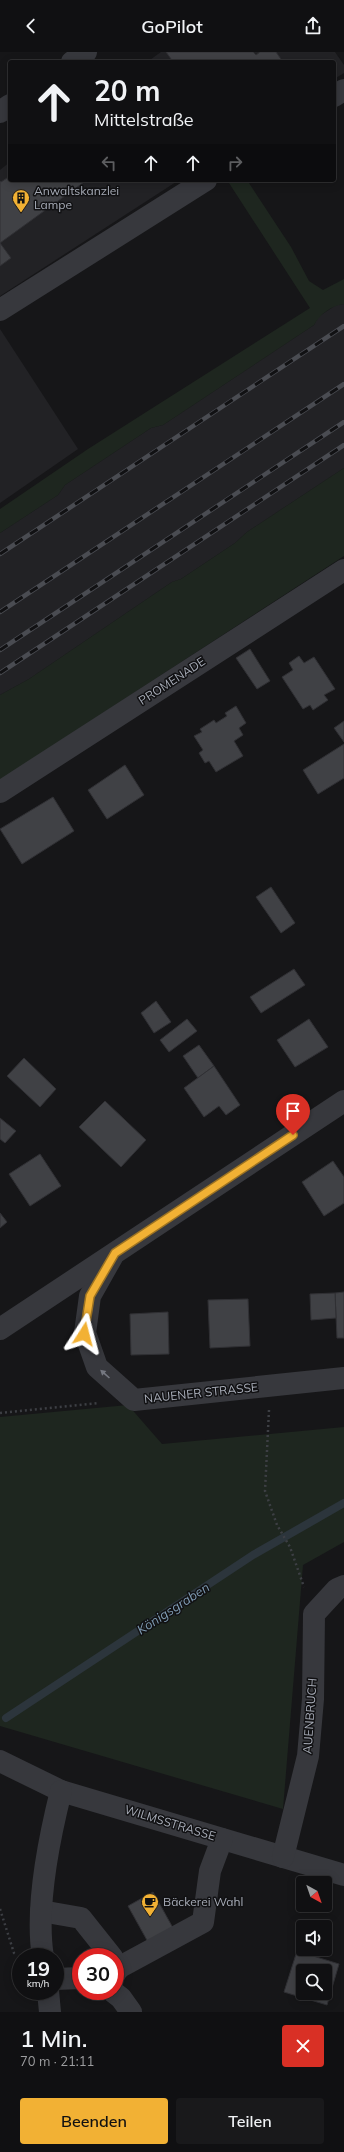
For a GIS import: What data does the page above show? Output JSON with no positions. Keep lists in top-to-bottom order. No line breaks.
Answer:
{"streets":{"street":["PROMENADE","NAUENER STRASSE","AUENBRUCH","WILMSSTRASSE"]},"crossings":[["AUENBRUCH","WILMSSTRASSE"]],"one_way":["NAUENER STRASSE"],"water":["Königsgraben"],"places":{"building":["Anwaltskanzlei Lampe"],"cafe":["Bäckerei Wahl"]},"north":"bottom right","page":{"header":"GoPilot","turn":["20 m","Mittelstraße"],"speed":"19 km/h","limit":"30","heading":["1 Min.","70 m · 21:11"],"buttons":["Beenden","Teilen"]}}
